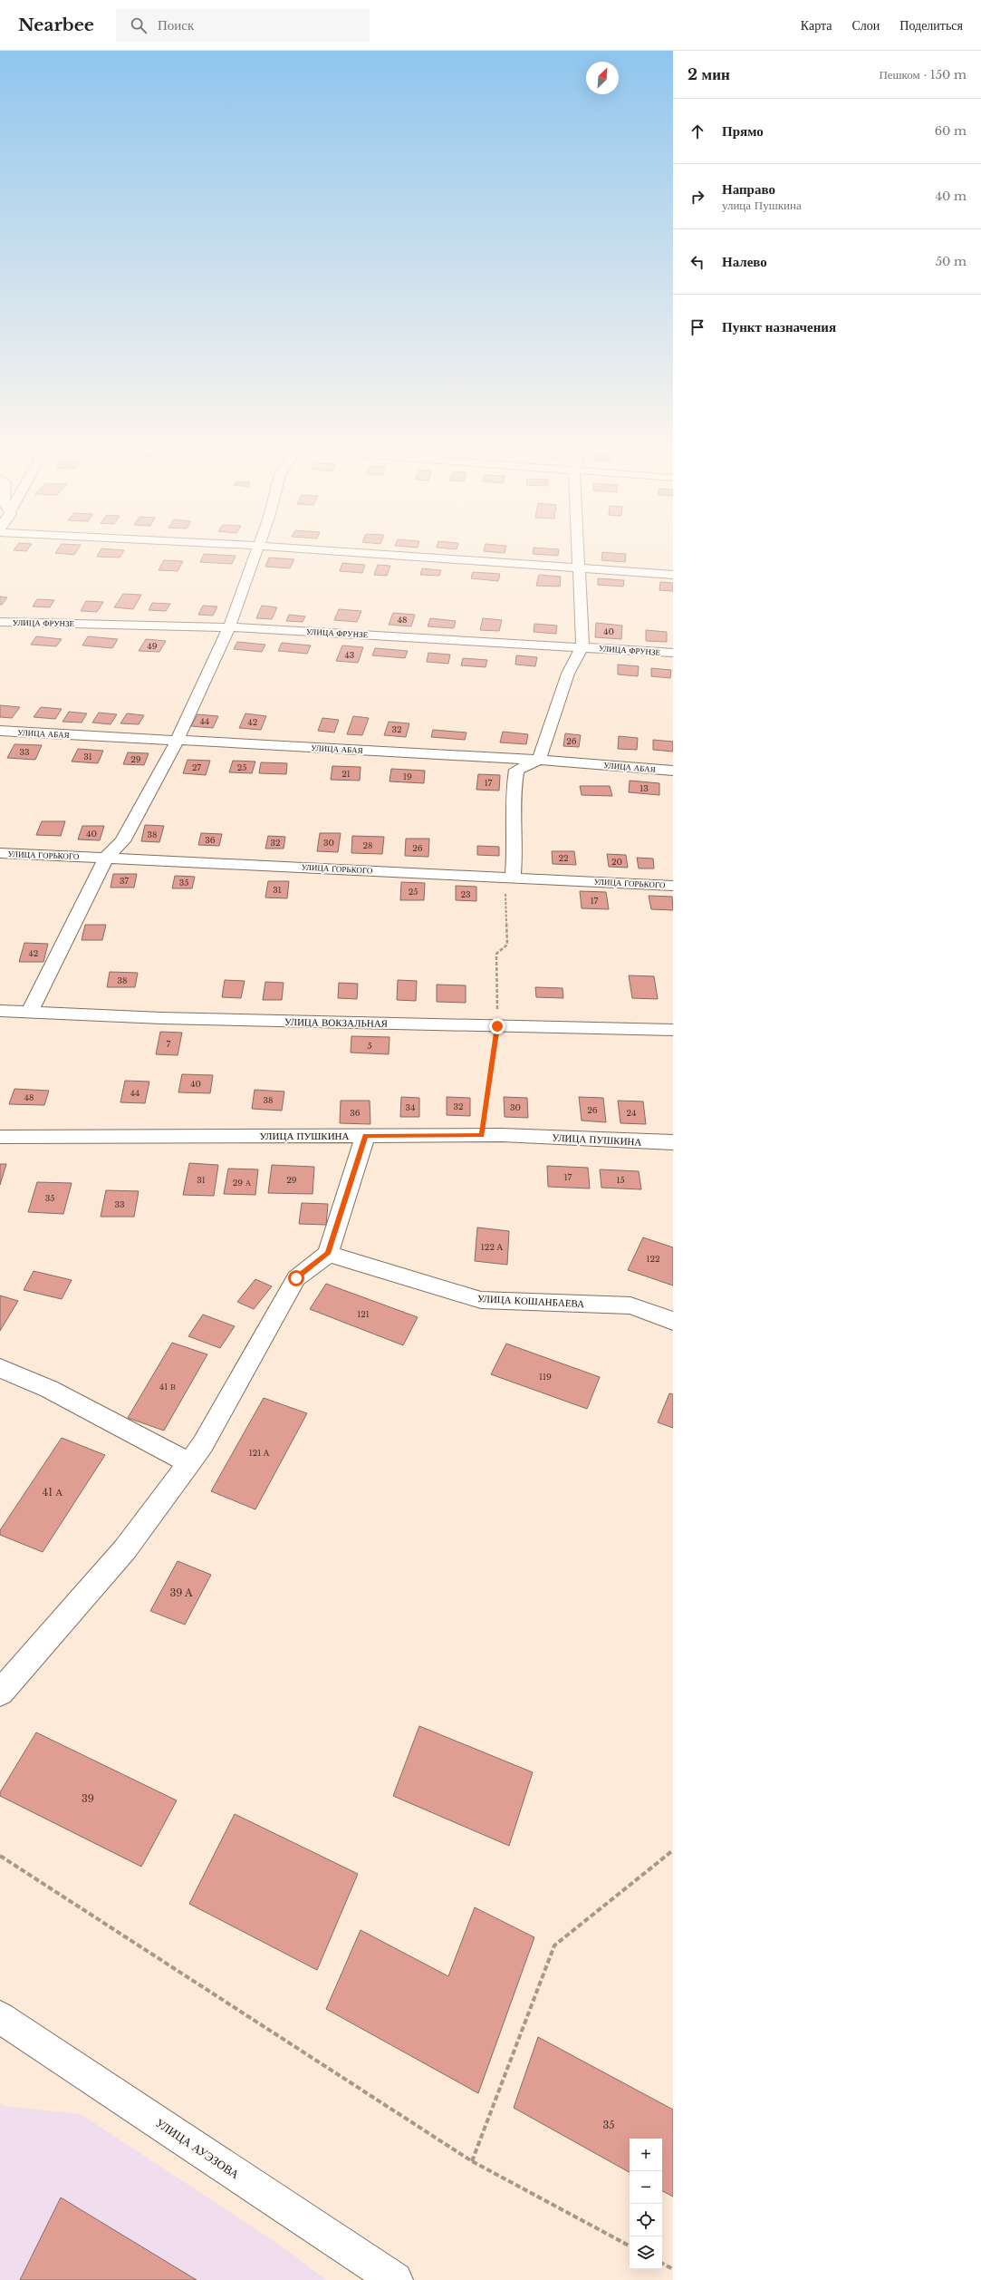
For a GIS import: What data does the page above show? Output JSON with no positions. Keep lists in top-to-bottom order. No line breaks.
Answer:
{"streets":{"street":["УЛИЦА ФРУНЗЕ","УЛИЦА АБАЯ","УЛИЦА ГОРЬКОГО","УЛИЦА ВОКЗАЛЬНАЯ","УЛИЦА ПУШКИНА","УЛИЦА КОШАНБАЕВА","УЛИЦА АУЭЗОВА"]},"house_numbers":["48","40","49","43","44","42","32","26","33","31","29","27","25","21","19","17","13","40","38","36","32","30","28","26","22","20","37","35","31","25","23","17","42","38","7","5","40","44","48","38","32","34","30","26","36","24","17","31","29","15","29 А","35","33","122 A","122","121","119","41 В","121 A","41 А","39 A","39","35"],"north":"top right","page":{"header":"Nearbee","search":"Поиск","nav":["Карта","Слои","Поделиться"],"heading":["2 мин","Пешком · 150 m"],"list":[["Прямо","60 m"],["Направо","улица Пушкина","40 m"],["Налево","50 m"],"Пункт назначения"],"map_buttons":["+","−"]}}
